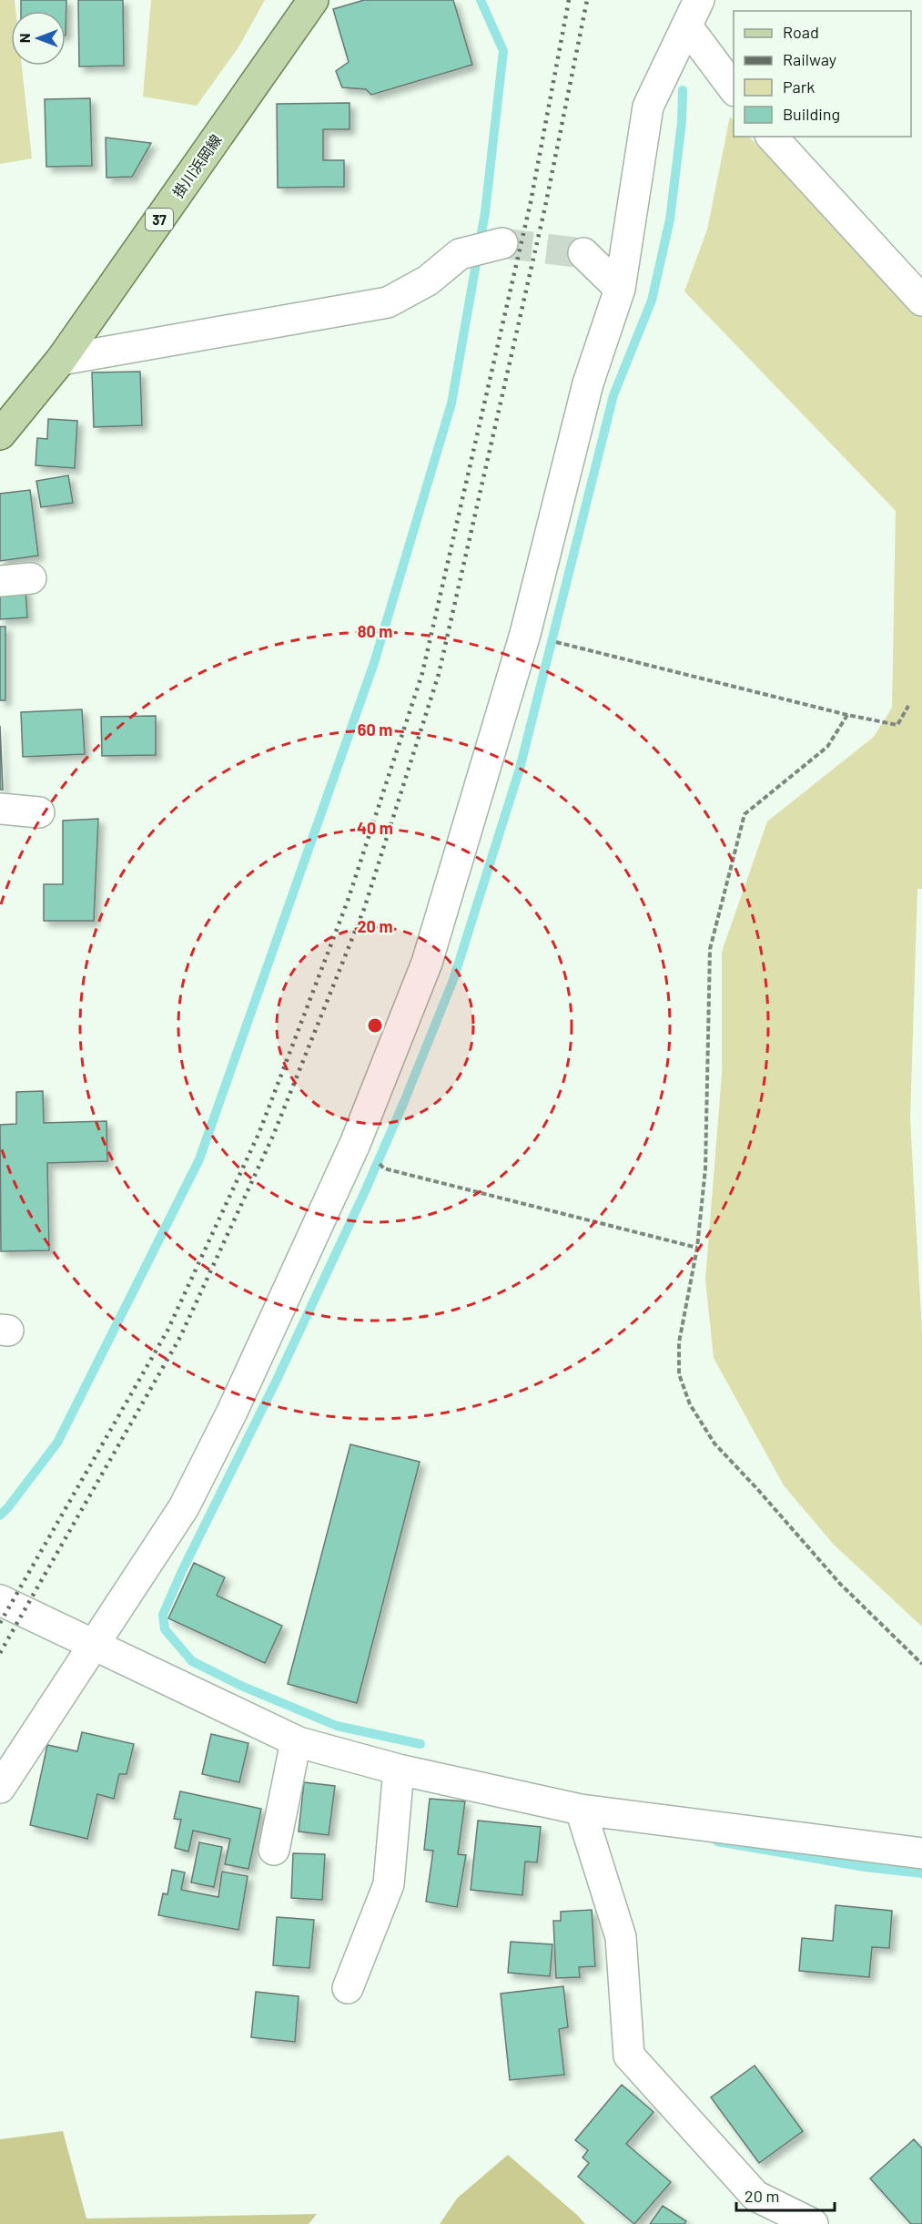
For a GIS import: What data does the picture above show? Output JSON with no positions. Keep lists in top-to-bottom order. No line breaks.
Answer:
{"streets":{"main road":["掛川浜岡線","37"]},"legend":["Road","Railway","Park","Building"],"scale_bar":"20 m","north":"left","rings":["80 m","60 m","40 m","20 m"]}
